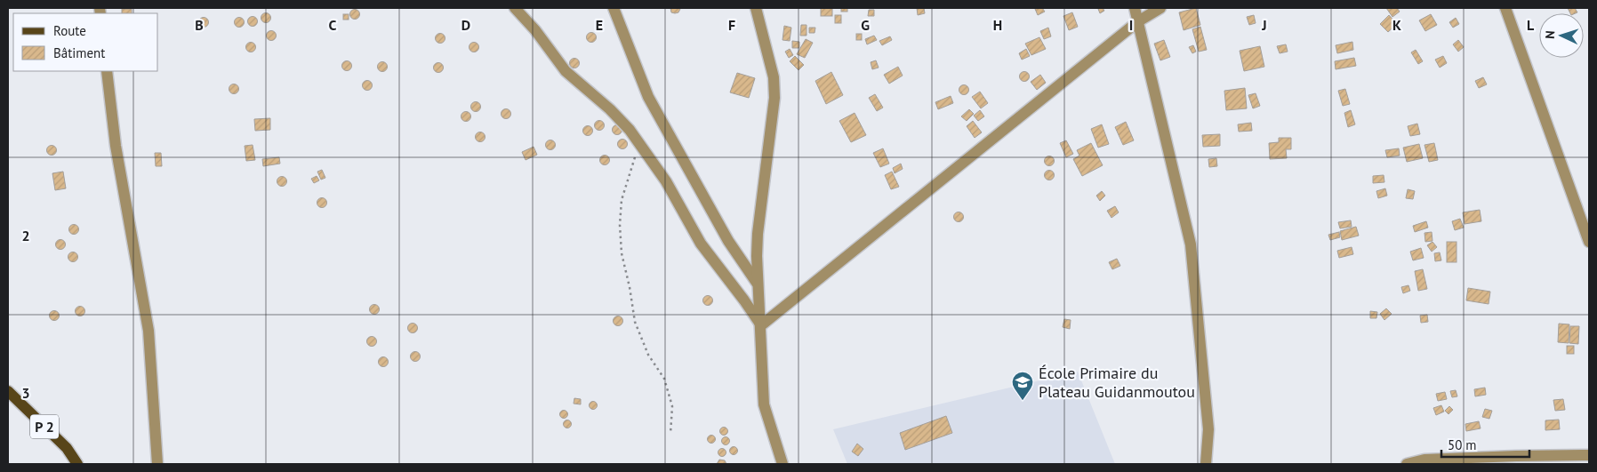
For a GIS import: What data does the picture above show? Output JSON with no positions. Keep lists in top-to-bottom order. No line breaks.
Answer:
{"streets":{"main road":["P 2"]},"places":{"school or university":["École Primaire du Plateau Guidanmoutou"]},"legend":["Route","Bâtiment"],"scale_bar":"50 m","north":"left","grid":{"columns":["B","C","D","E","F","G","H","I","J","K","L"],"rows":["2","3"]}}
